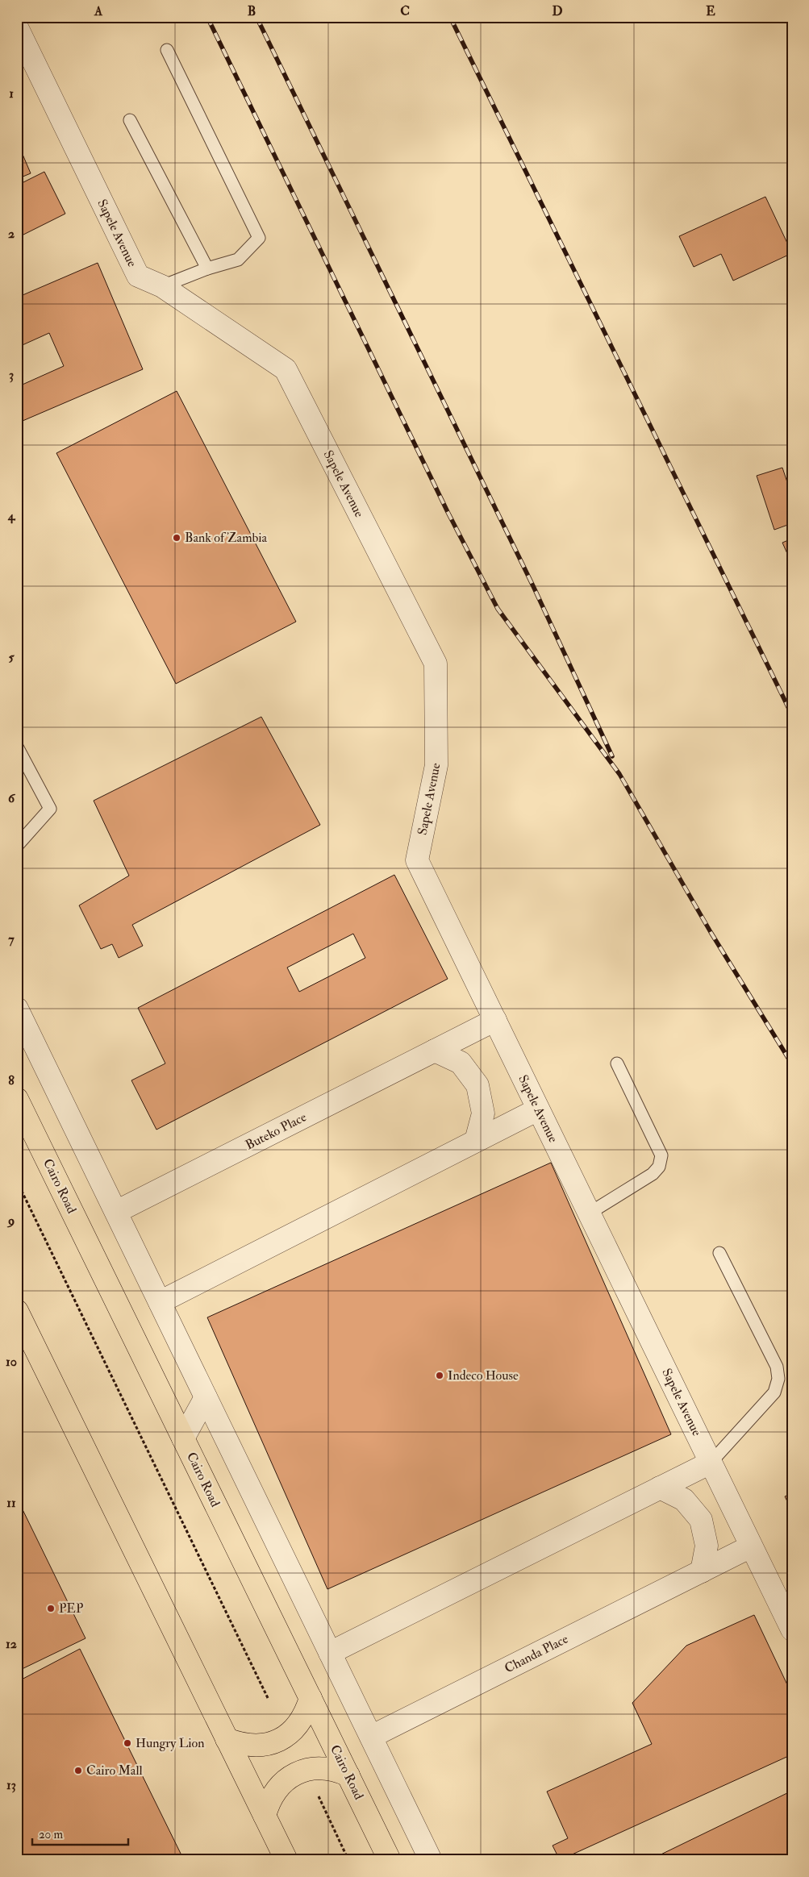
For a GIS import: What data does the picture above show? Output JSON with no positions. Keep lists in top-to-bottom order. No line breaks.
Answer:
{"streets":{"main road":["Cairo Road"],"street":["Sapele Avenue","Buteko Place","Chanda Place"]},"crossings":[["Sapele Avenue","Buteko Place"],["Sapele Avenue","Chanda Place"]],"places":["Bank of Zambia","Indeco House","PEP","Hungry Lion","Cairo Mall"],"scale_bar":"20 m","grid":{"columns":["A","B","C","D","E"],"rows":["1","2","3","4","5","6","7","8","9","10","11","12","13"]}}
